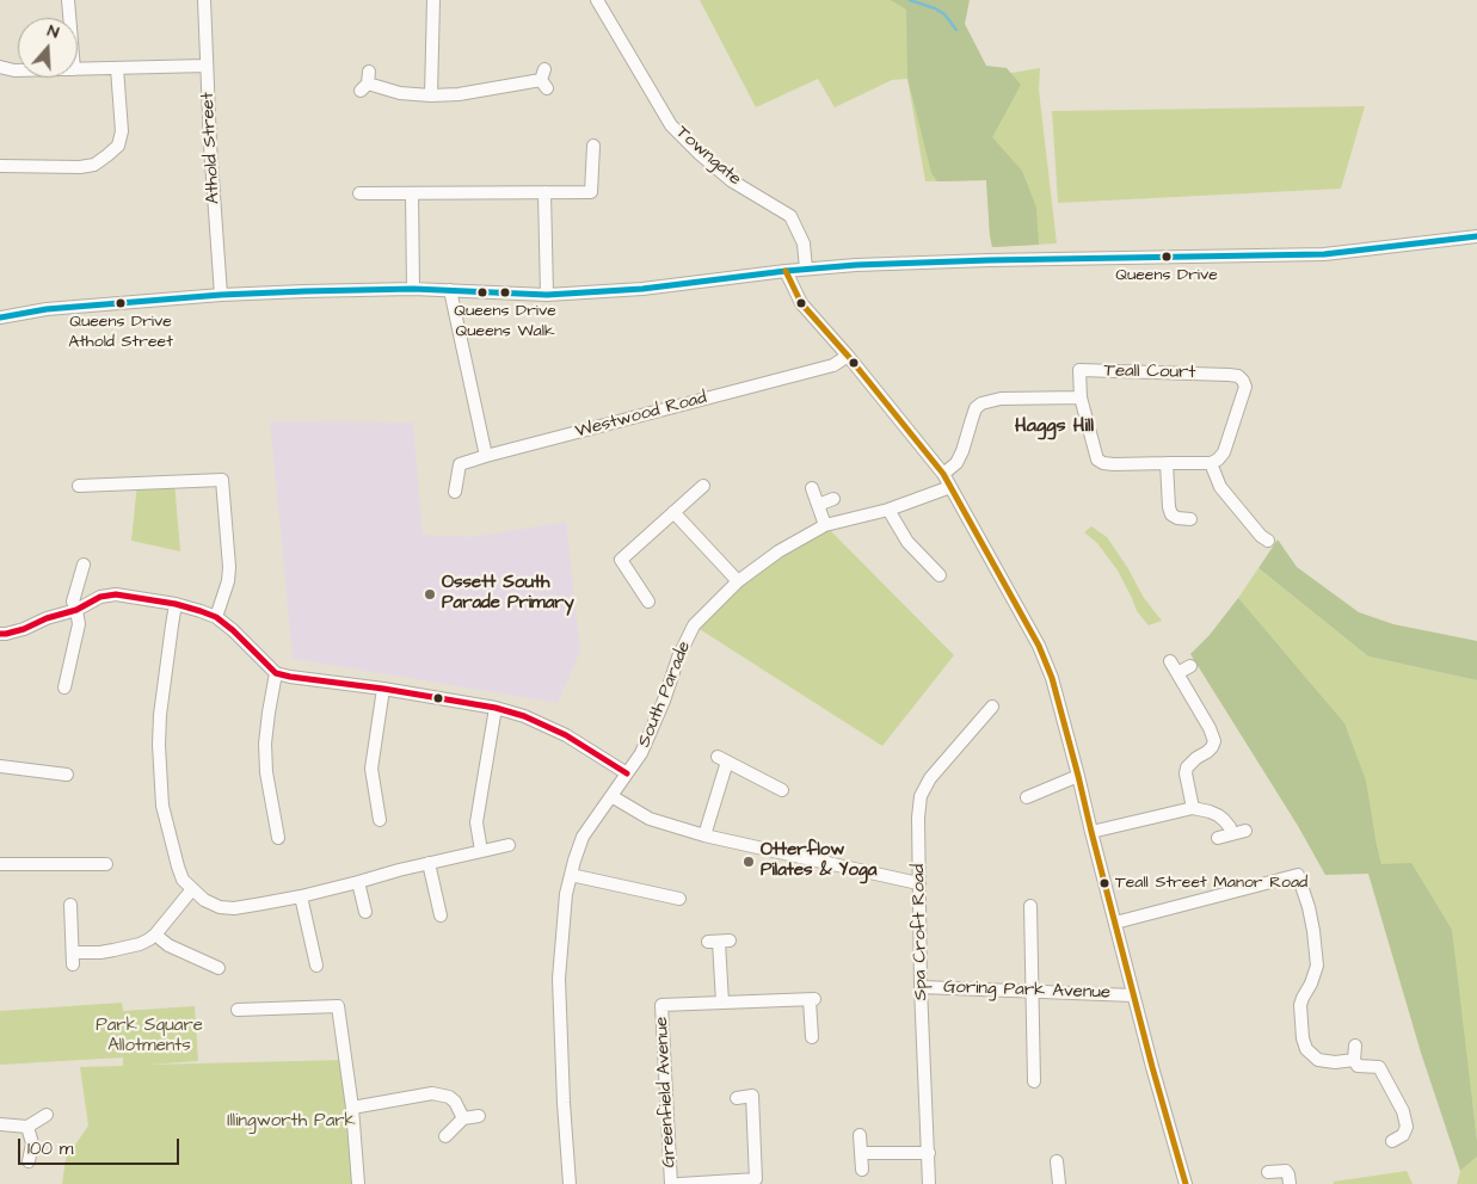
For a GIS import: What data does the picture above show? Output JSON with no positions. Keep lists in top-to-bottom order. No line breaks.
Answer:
{"streets":{"street":["Athold Street","Towngate","Teall Court","Westwood Road","South Parade","Spa Croft Road","Goring Park Avenue","Greenfield Avenue"]},"crossings":[["Spa Croft Road","Goring Park Avenue"]],"districts":["Haggs Hill"],"parks":["Park Square Allotments","Illingworth Park"],"places":["Queens Drive","Queens Drive Queens Walk","Queens Drive Athold Street","Ossett South Parade Primary","Otterflow Pilates & Yoga","Teall Street Manor Road"],"scale_bar":"100 m","north":"top"}
